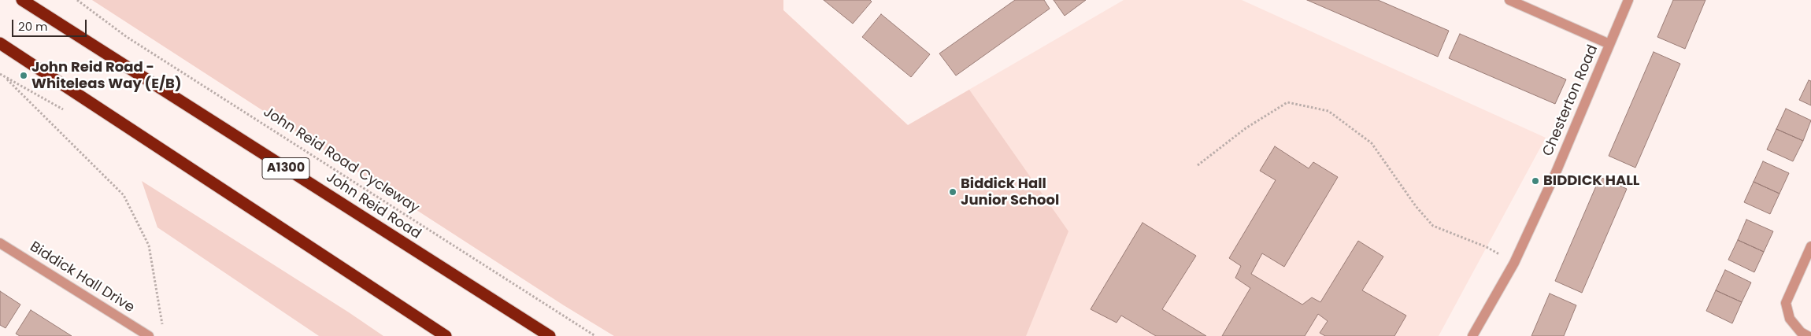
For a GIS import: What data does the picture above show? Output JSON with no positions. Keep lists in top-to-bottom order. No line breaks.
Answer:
{"streets":{"highway":["A1300","John Reid Road"],"street":["Chesterton Road","Biddick Hall Drive"],"path":["John Reid Road Cycleway"]},"places":["John Reid Road - Whiteleas Way (E/B)","BIDDICK HALL","Biddick Hall Junior School"],"scale_bar":"20 m"}
